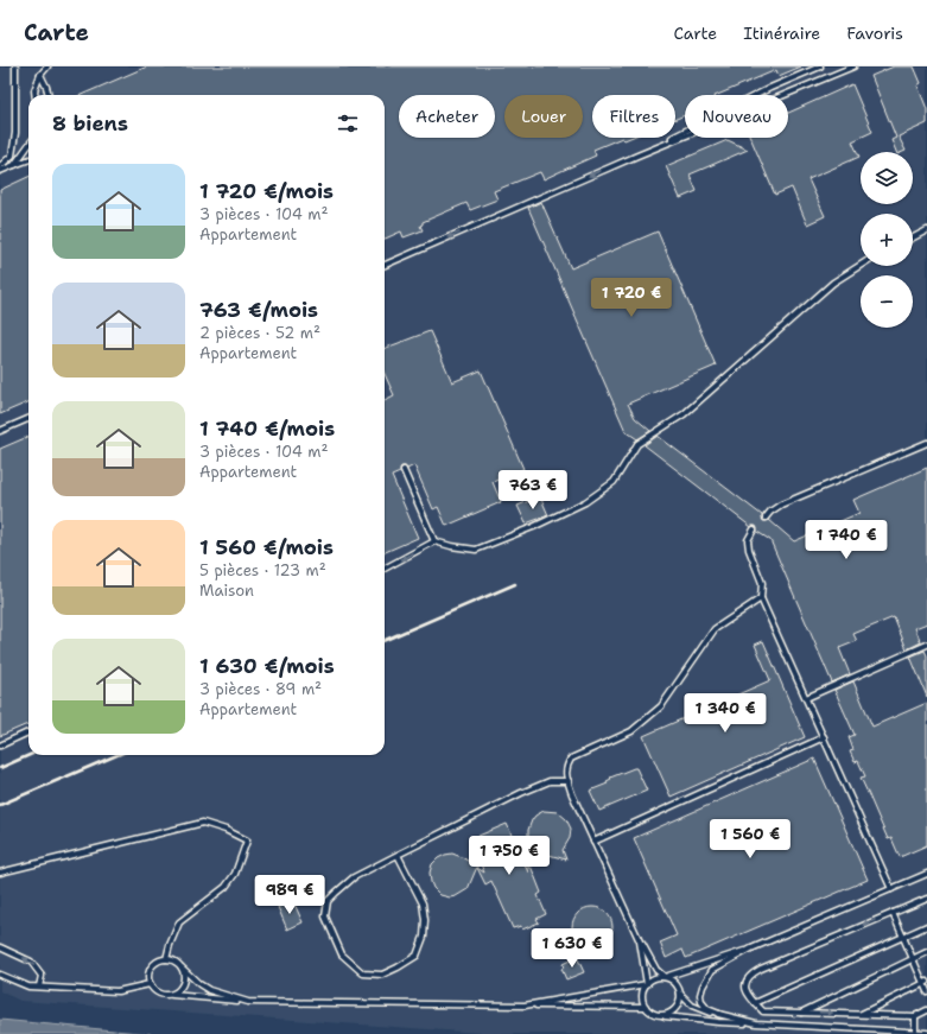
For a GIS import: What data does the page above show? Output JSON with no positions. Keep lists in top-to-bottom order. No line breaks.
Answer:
{"page":{"header":"Carte","nav":["Carte","Itinéraire","Favoris"],"chip":["Acheter","Louer","Filtres","Nouveau"],"heading":"8 biens","map_buttons":["+","−"],"list":[{"name":"1 720 €/mois","note":"3 pièces · 104 m² · Appartement"},{"name":"763 €/mois","note":"2 pièces · 52 m² · Appartement"},{"name":"1 740 €/mois","note":"3 pièces · 104 m² · Appartement"},{"name":"1 560 €/mois","note":"5 pièces · 123 m² · Maison"},{"name":"1 630 €/mois","note":"3 pièces · 89 m² · Appartement"}],"price":["1 720 €","763 €","1 740 €","1 340 €","1 560 €","1 750 €","989 €","1 630 €"]}}
